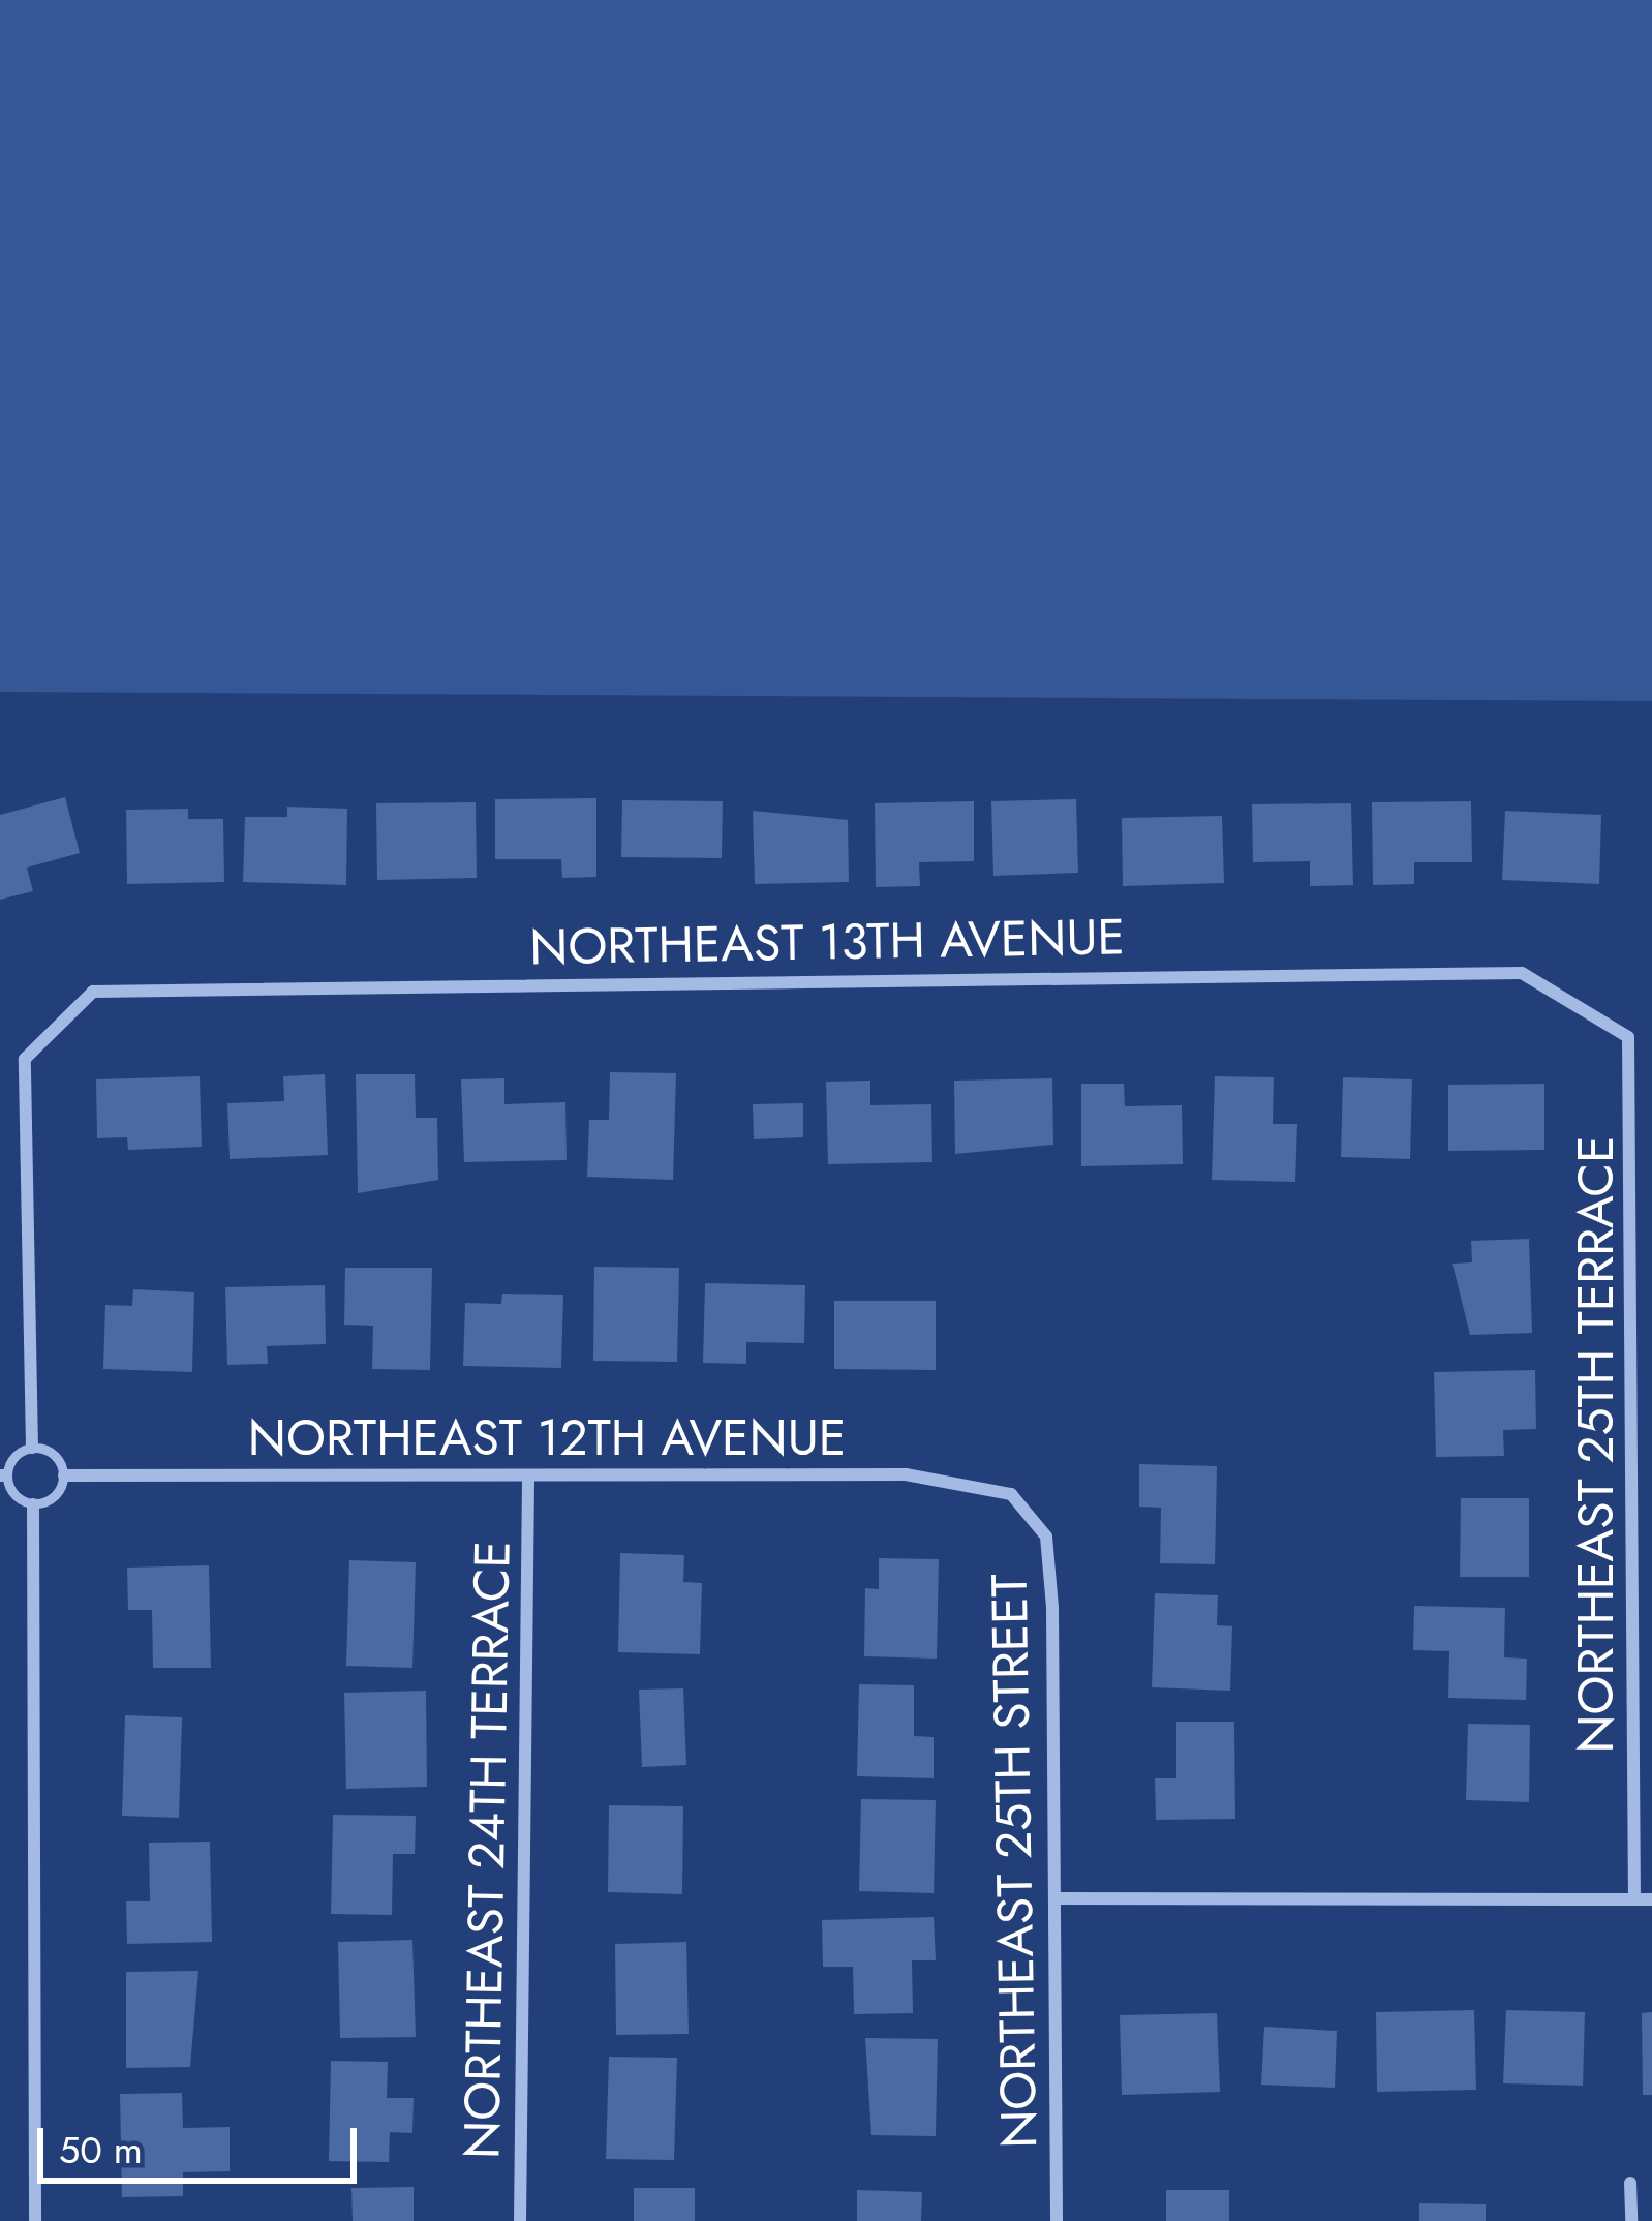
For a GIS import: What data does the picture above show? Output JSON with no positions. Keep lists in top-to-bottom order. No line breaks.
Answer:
{"streets":{"street":["NORTHEAST 13TH AVENUE","NORTHEAST 12TH AVENUE","NORTHEAST 25TH TERRACE","NORTHEAST 24TH TERRACE","NORTHEAST 25TH STREET"]},"crossings":[["NORTHEAST 13TH AVENUE","NORTHEAST 25TH TERRACE"],["NORTHEAST 12TH AVENUE","NORTHEAST 24TH TERRACE"],["NORTHEAST 12TH AVENUE","NORTHEAST 25TH STREET"]],"scale_bar":"50 m"}
